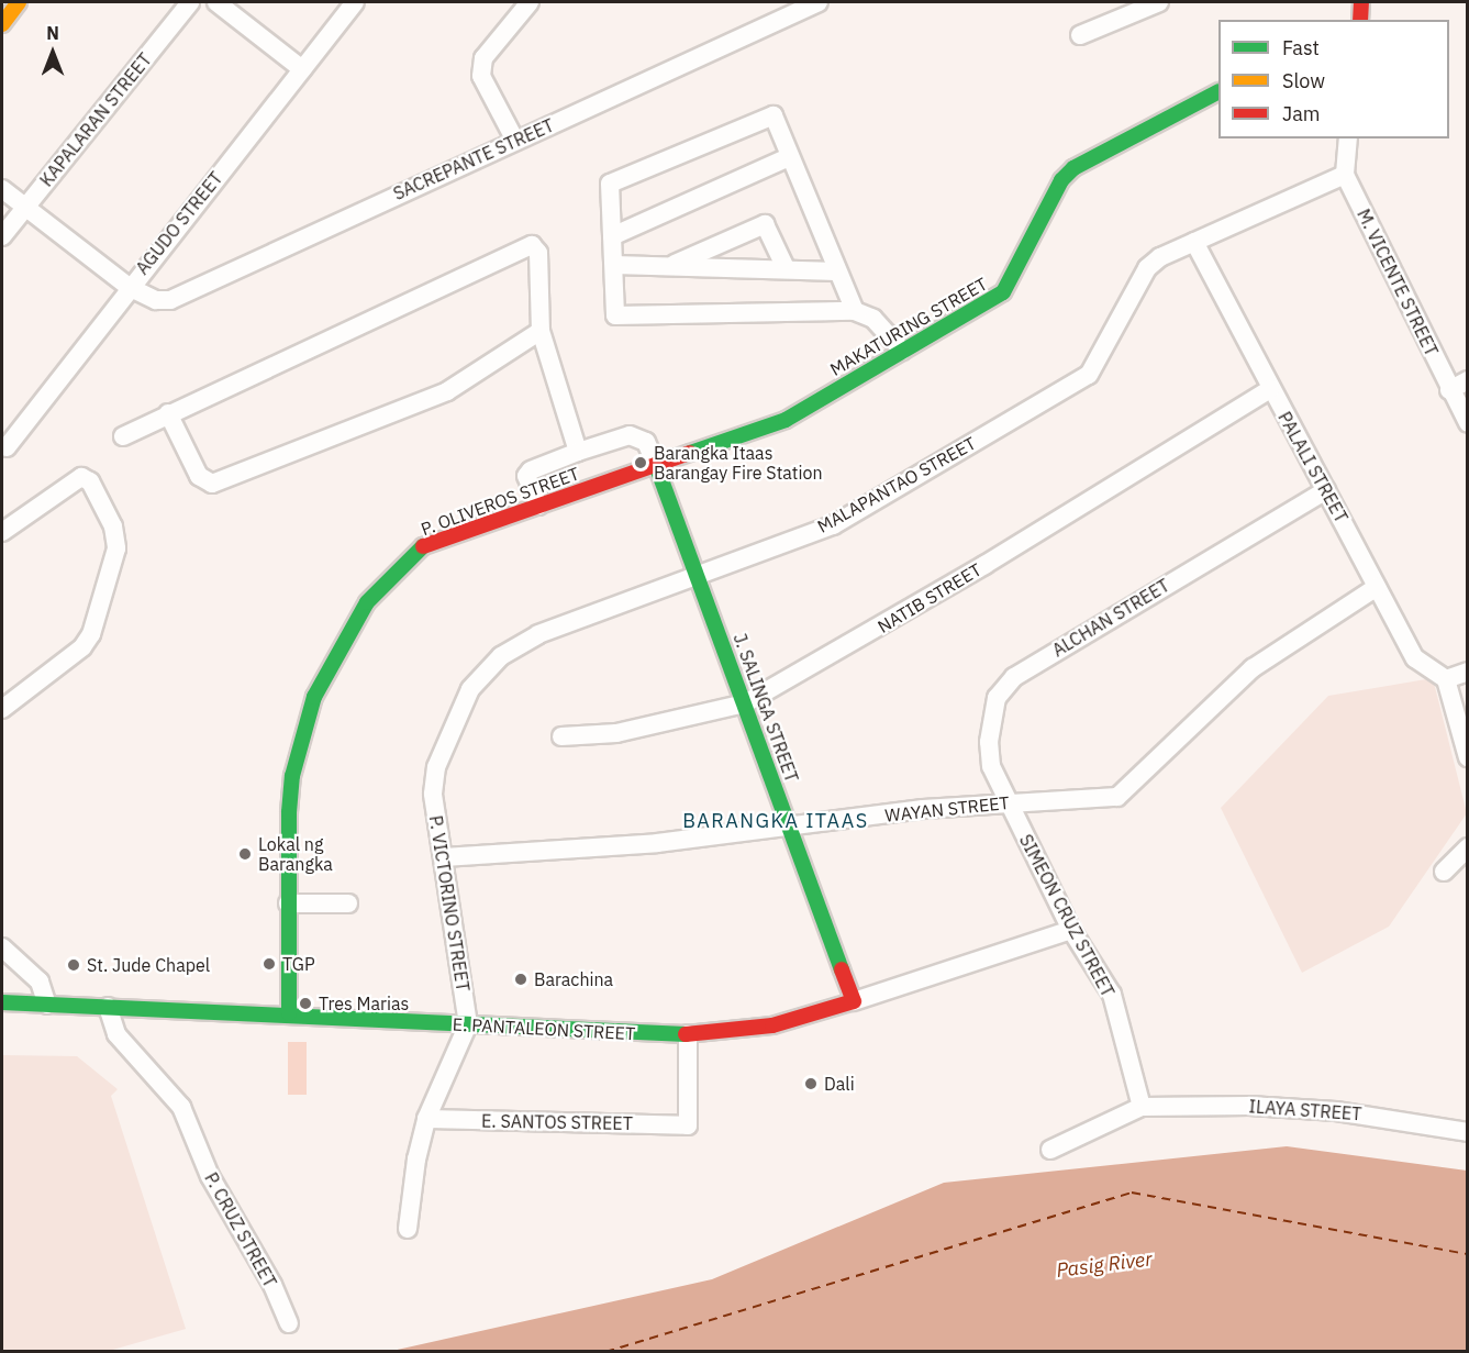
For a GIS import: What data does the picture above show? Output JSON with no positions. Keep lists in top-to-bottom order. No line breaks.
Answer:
{"streets":{"street":["KAPALARAN STREET","SACREPANTE STREET","AGUDO STREET","M. VICENTE STREET","MAKATURING STREET","PALALI STREET","MALAPANTAO STREET","P. OLIVEROS STREET","NATIB STREET","ALCHAN STREET","J. SALINGA STREET","WAYAN STREET","P. VICTORINO STREET","SIMEON CRUZ STREET","E. PANTALEON STREET","ILAYA STREET","E. SANTOS STREET","P. CRUZ STREET"]},"crossings":[["KAPALARAN STREET","SACREPANTE STREET"],["SACREPANTE STREET","AGUDO STREET"],["M. VICENTE STREET","MALAPANTAO STREET"],["MAKATURING STREET","P. OLIVEROS STREET"],["MAKATURING STREET","J. SALINGA STREET"],["PALALI STREET","MALAPANTAO STREET"],["PALALI STREET","NATIB STREET"],["PALALI STREET","ALCHAN STREET"],["PALALI STREET","WAYAN STREET"],["MALAPANTAO STREET","J. SALINGA STREET"],["MALAPANTAO STREET","P. VICTORINO STREET"],["P. OLIVEROS STREET","J. SALINGA STREET"],["P. OLIVEROS STREET","E. PANTALEON STREET"],["NATIB STREET","J. SALINGA STREET"],["ALCHAN STREET","WAYAN STREET"],["ALCHAN STREET","SIMEON CRUZ STREET"],["J. SALINGA STREET","WAYAN STREET"],["J. SALINGA STREET","E. PANTALEON STREET"],["WAYAN STREET","P. VICTORINO STREET"],["WAYAN STREET","SIMEON CRUZ STREET"],["P. VICTORINO STREET","E. PANTALEON STREET"],["SIMEON CRUZ STREET","E. PANTALEON STREET"],["SIMEON CRUZ STREET","ILAYA STREET"],["E. PANTALEON STREET","E. SANTOS STREET"],["E. PANTALEON STREET","P. CRUZ STREET"]],"districts":["BARANGKA ITAAS"],"water":["Pasig River"],"places":["Barangka Itaas Barangay Fire Station","Lokal ng Barangka","TGP","St. Jude Chapel","Barachina","Tres Marias","Dali"],"legend":["Fast","Slow","Jam"],"north":"top"}
